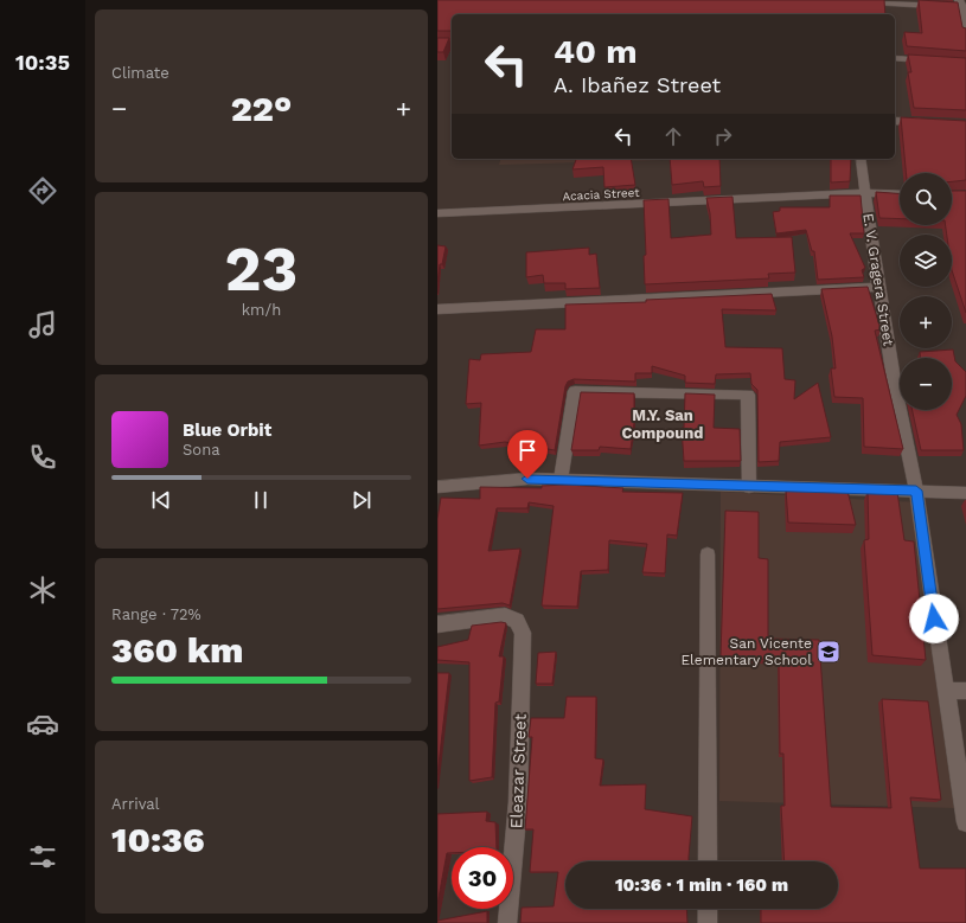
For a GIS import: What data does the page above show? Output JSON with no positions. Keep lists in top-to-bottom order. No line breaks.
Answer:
{"streets":{"street":["Acacia Street","E. V. Gragera Street","Eleazar Street"]},"crossings":[["Acacia Street","E. V. Gragera Street"]],"districts":["M.Y. San Compound"],"places":{"school or university":["San Vicente Elementary School"]},"page":{"tabs":"10:35","tile":["Climate",["23","km/h"],["Range · 72%","360 km"],["Arrival","10:36"]],"turn":["40 m","A. Ibañez Street"],"heat":["−","22°","+"],"map_buttons":["+","−"],"song":["Blue Orbit","Sona"],"limit":"30","trip":"10:36 · 1 min · 160 m"}}
